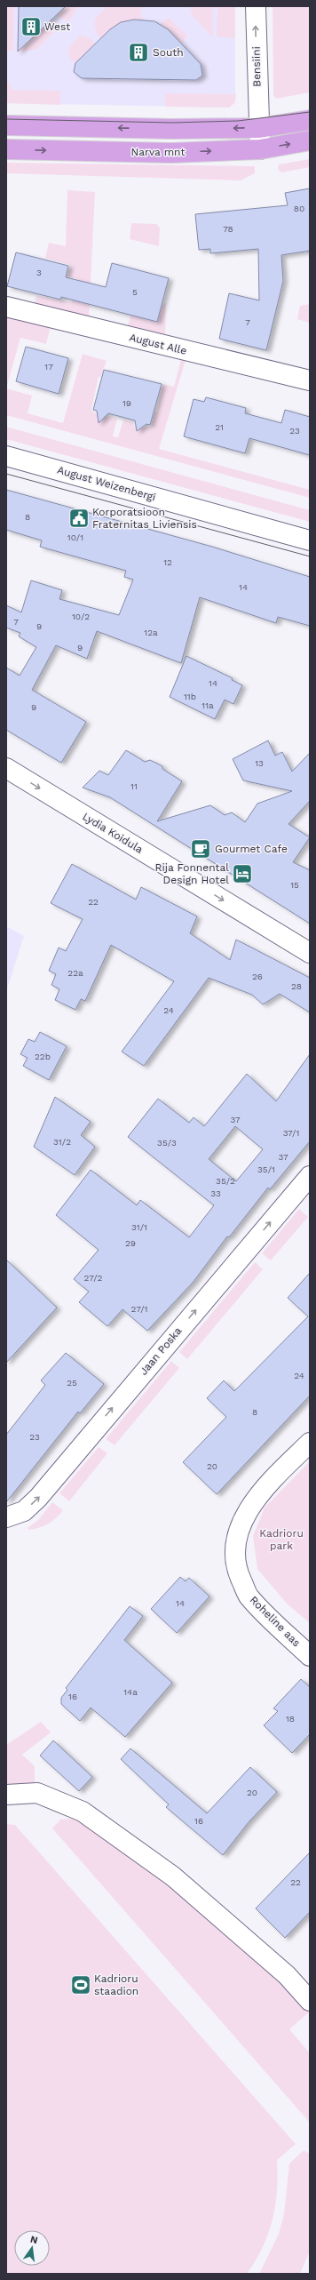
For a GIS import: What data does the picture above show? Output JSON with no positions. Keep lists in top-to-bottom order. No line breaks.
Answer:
{"streets":{"main road":["Narva mnt"],"street":["Bensiini","August Alle","August Weizenbergi","Lydia Koidula","Jaan Poska","Roheline aas"]},"crossings":[["Bensiini","Narva mnt"]],"one_way":["Bensiini","Lydia Koidula","Jaan Poska"],"parks":["Kadrioru park"],"places":{"building":["West","South"],"public building":["Korporatsioon Fraternitas Liviensis"],"cafe":["Gourmet Cafe"],"hotel":["Rija Fonnental Design Hotel"],"sports":["Kadrioru staadion"]},"house_numbers":["80","78","3","5","7","17","19","21","23","8","10/1","12","14","10/2","7","9","12a","9","14","11b","11a","9","13","11","15","22","22a","26","28","24","22b","37","37/1","31/2","35/3","37","35/1","35/2","33","31/1","29","27/2","27/1","24","25","8","23","20","14","14a","16","18","20","16","22"],"north":"top"}
